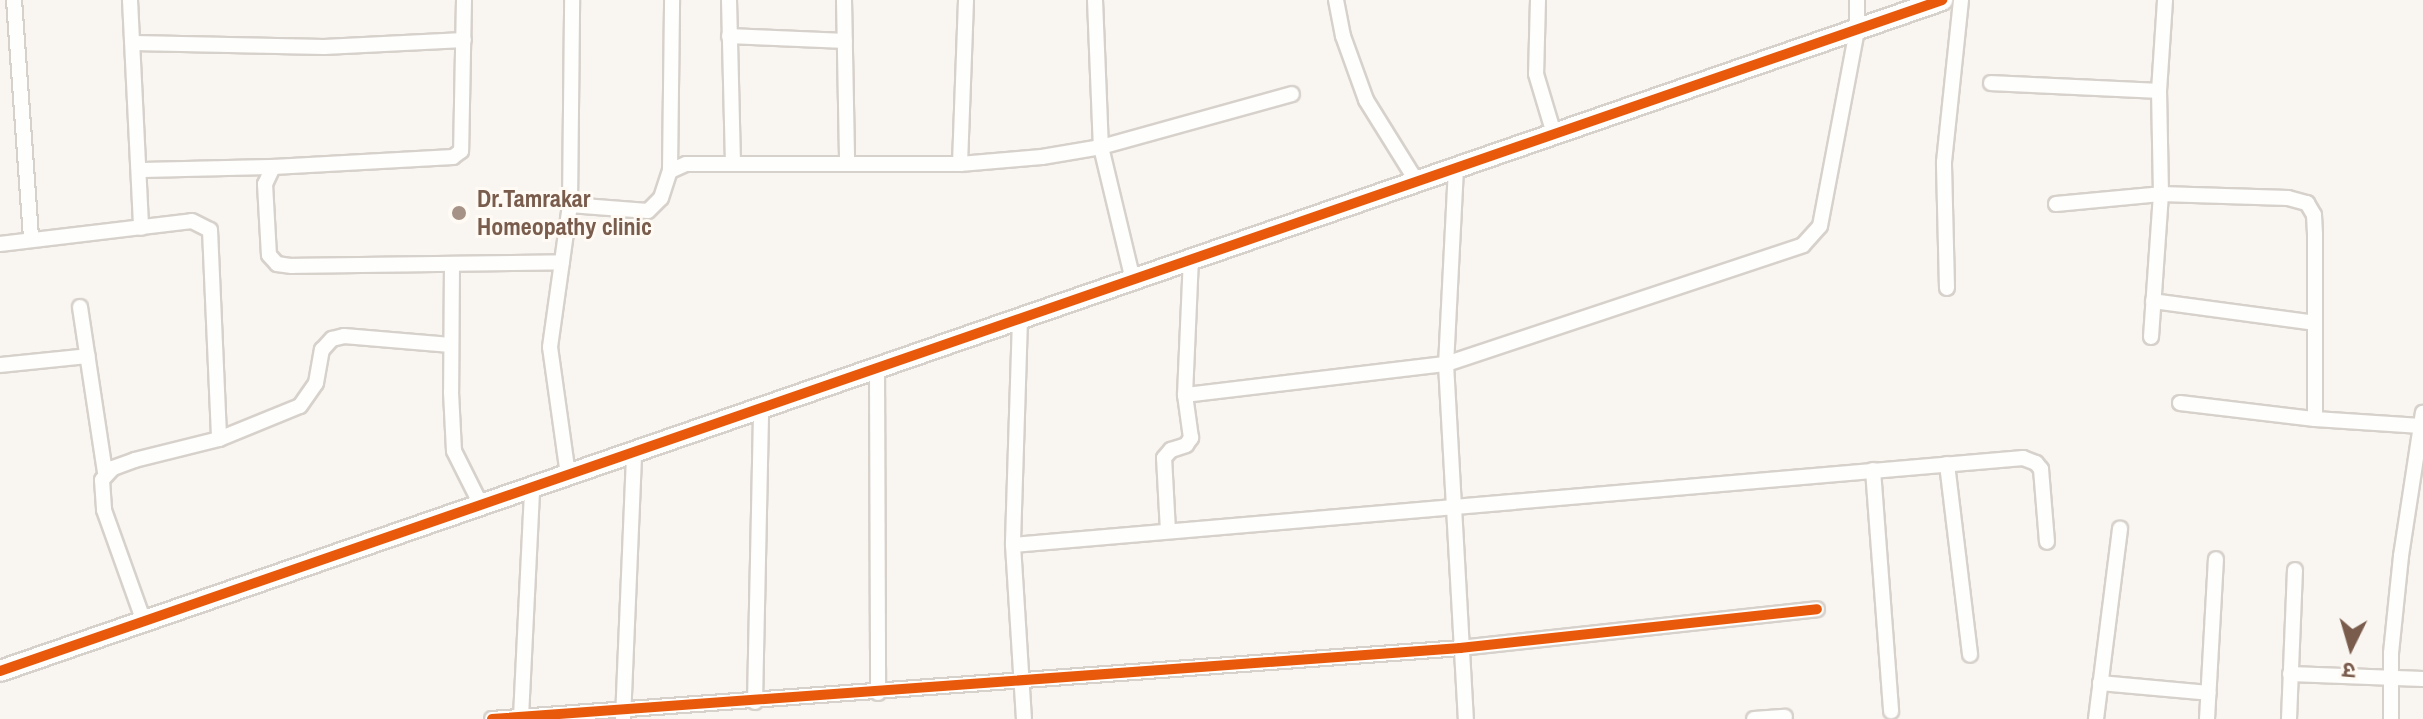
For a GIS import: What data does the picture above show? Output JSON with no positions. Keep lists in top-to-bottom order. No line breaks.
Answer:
{"places":["Dr.Tamrakar Homeopathy clinic"],"north":"bottom"}
